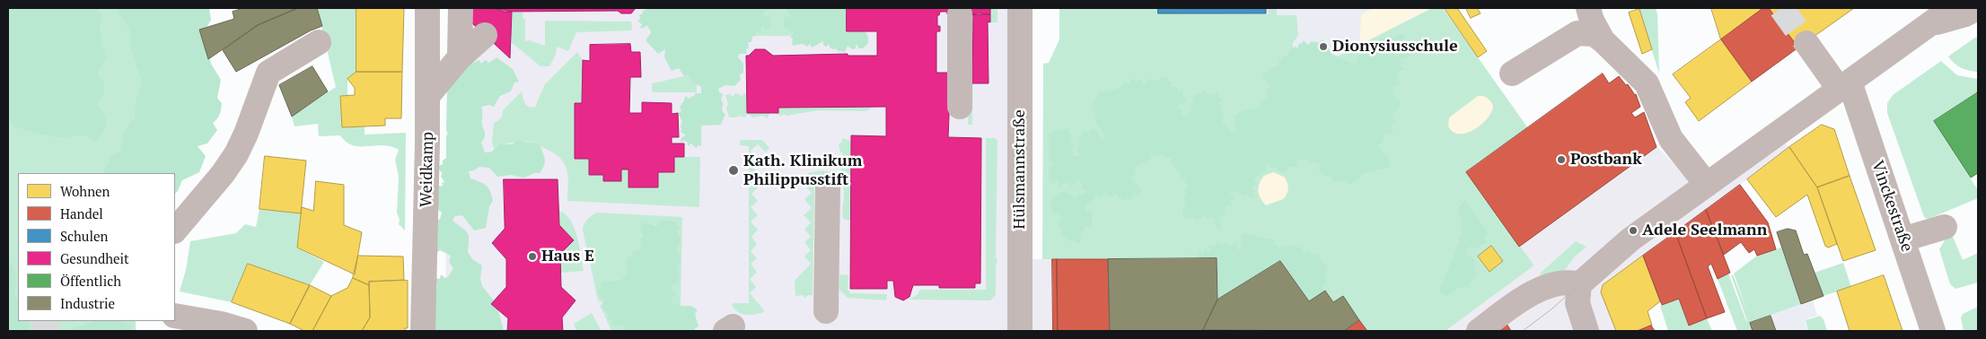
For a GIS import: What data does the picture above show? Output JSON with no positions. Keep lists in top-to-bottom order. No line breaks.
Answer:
{"streets":{"street":["Weidkamp","Hülsmannstraße","Vinckestraße"]},"places":["Dionysiusschule","Postbank","Kath. Klinikum Philippusstift","Adele Seelmann","Haus E"],"legend":["Wohnen","Handel","Schulen","Gesundheit","Öffentlich","Industrie"]}
